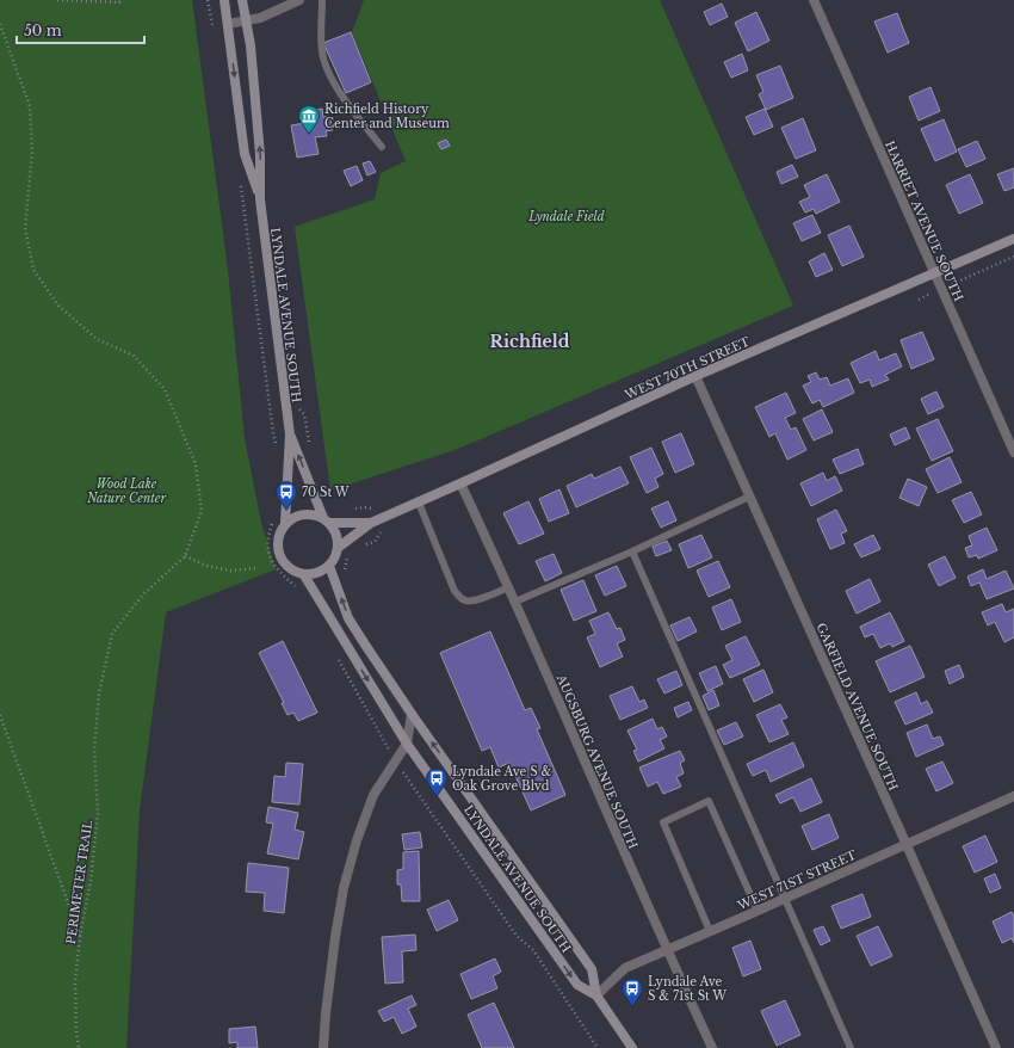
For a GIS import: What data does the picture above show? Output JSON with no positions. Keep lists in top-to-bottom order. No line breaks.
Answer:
{"streets":{"main road":["LYNDALE AVENUE SOUTH","WEST 70TH STREET"],"street":["HARRIET AVENUE SOUTH","GARFIELD AVENUE SOUTH","AUGSBURG AVENUE SOUTH","WEST 71ST STREET"],"path":["PERIMETER TRAIL"]},"crossings":[["HARRIET AVENUE SOUTH","WEST 70TH STREET"],["LYNDALE AVENUE SOUTH","WEST 70TH STREET"],["LYNDALE AVENUE SOUTH","WEST 71ST STREET"],["WEST 70TH STREET","GARFIELD AVENUE SOUTH"],["WEST 70TH STREET","AUGSBURG AVENUE SOUTH"],["GARFIELD AVENUE SOUTH","WEST 71ST STREET"],["AUGSBURG AVENUE SOUTH","WEST 71ST STREET"]],"districts":["Richfield"],"parks":["Lyndale Field","Wood Lake Nature Center"],"places":{"museum":["Richfield History Center and Museum"],"bus stop":["70 St W","Lyndale Ave S & Oak Grove Blvd","Lyndale Ave S & 71st St W"]},"scale_bar":"50 m"}
